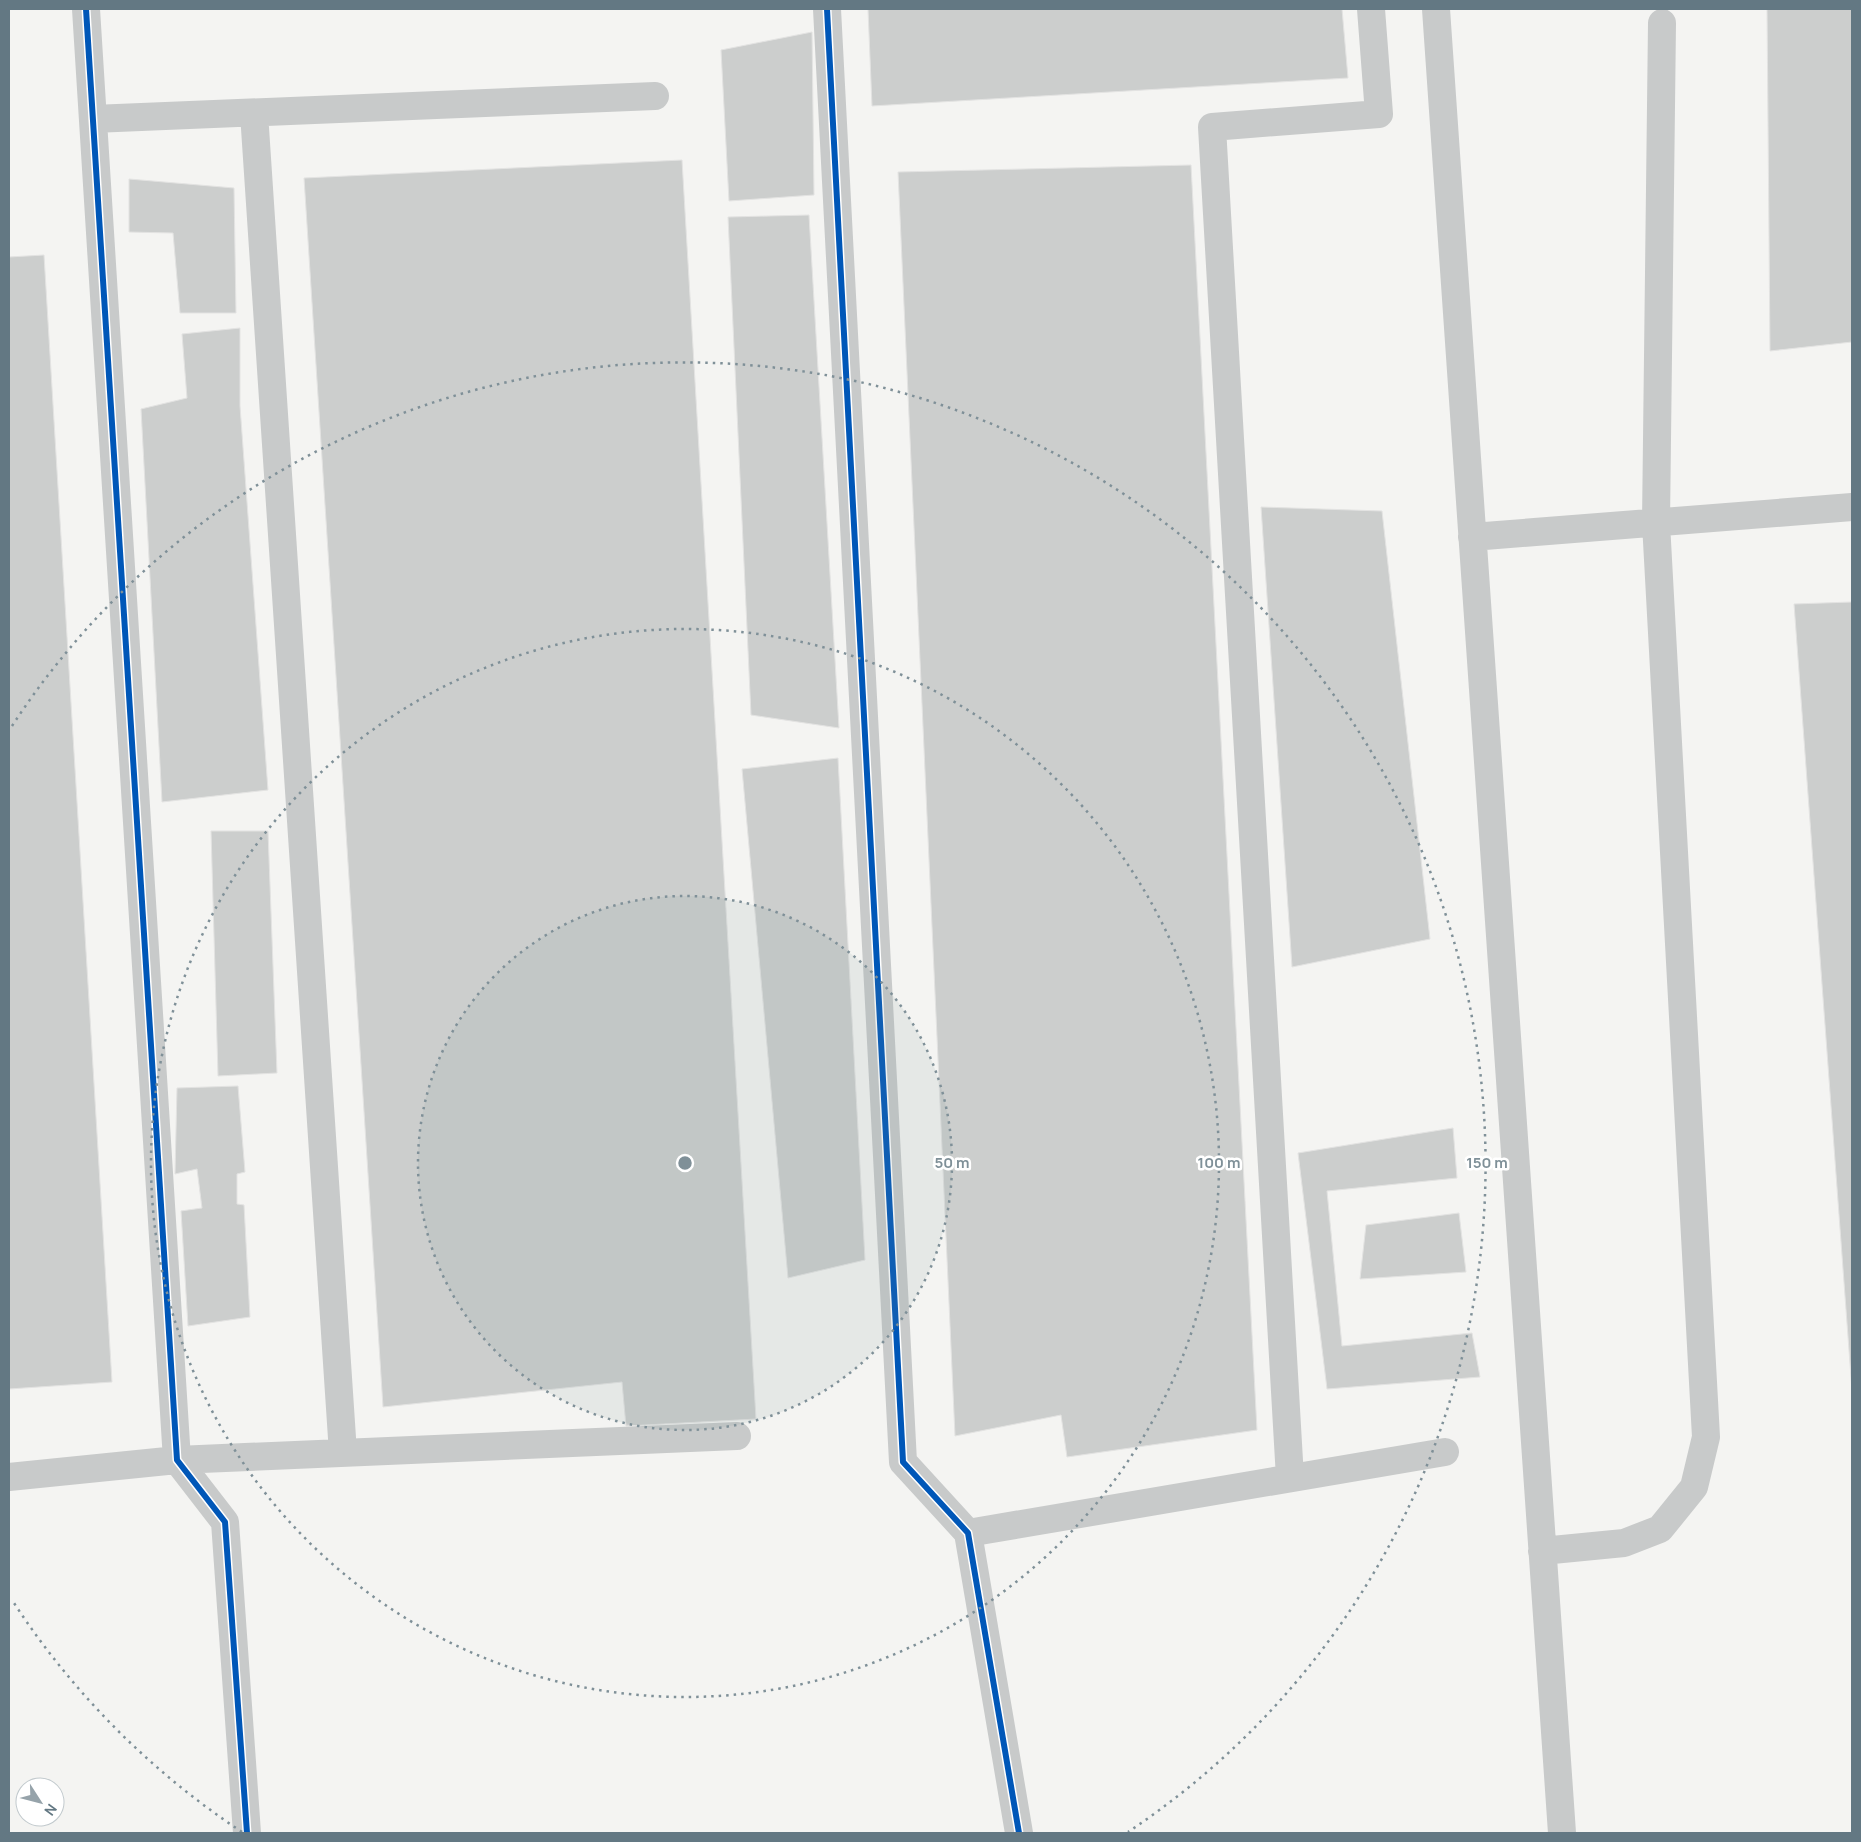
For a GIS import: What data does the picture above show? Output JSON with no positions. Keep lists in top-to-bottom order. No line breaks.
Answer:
{"north":"bottom right","rings":["50 m","100 m","150 m"]}
